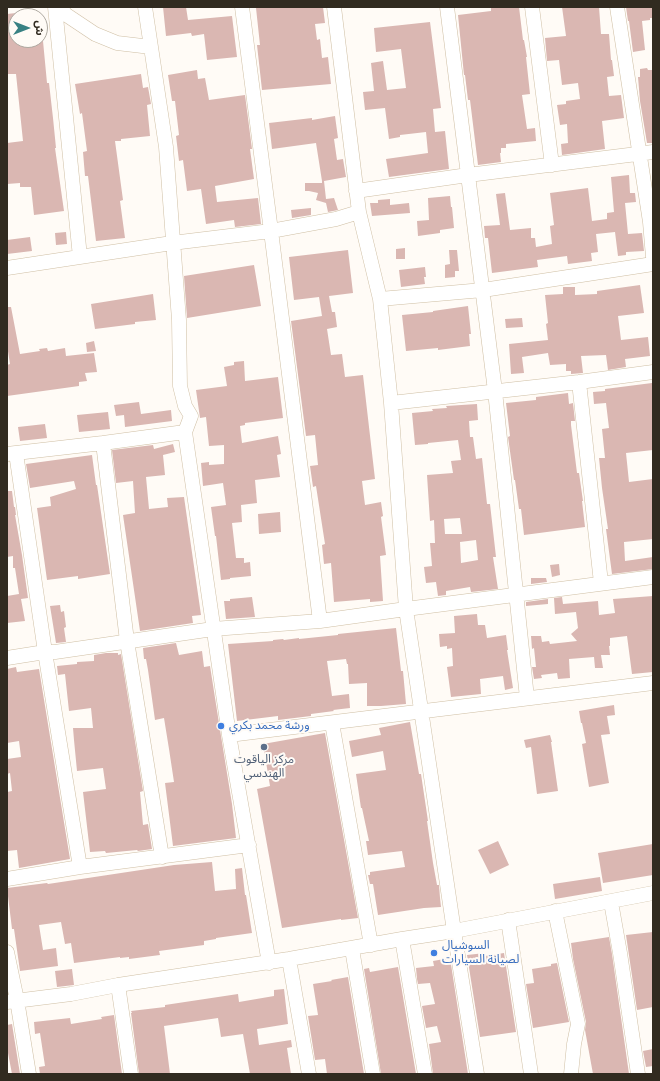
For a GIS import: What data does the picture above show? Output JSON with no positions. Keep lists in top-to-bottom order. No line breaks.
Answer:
{"places":["ورشة محمد بكري","مركز الياقوت الهندسي","السوشيال لصيانة السيارات"],"north":"right"}
